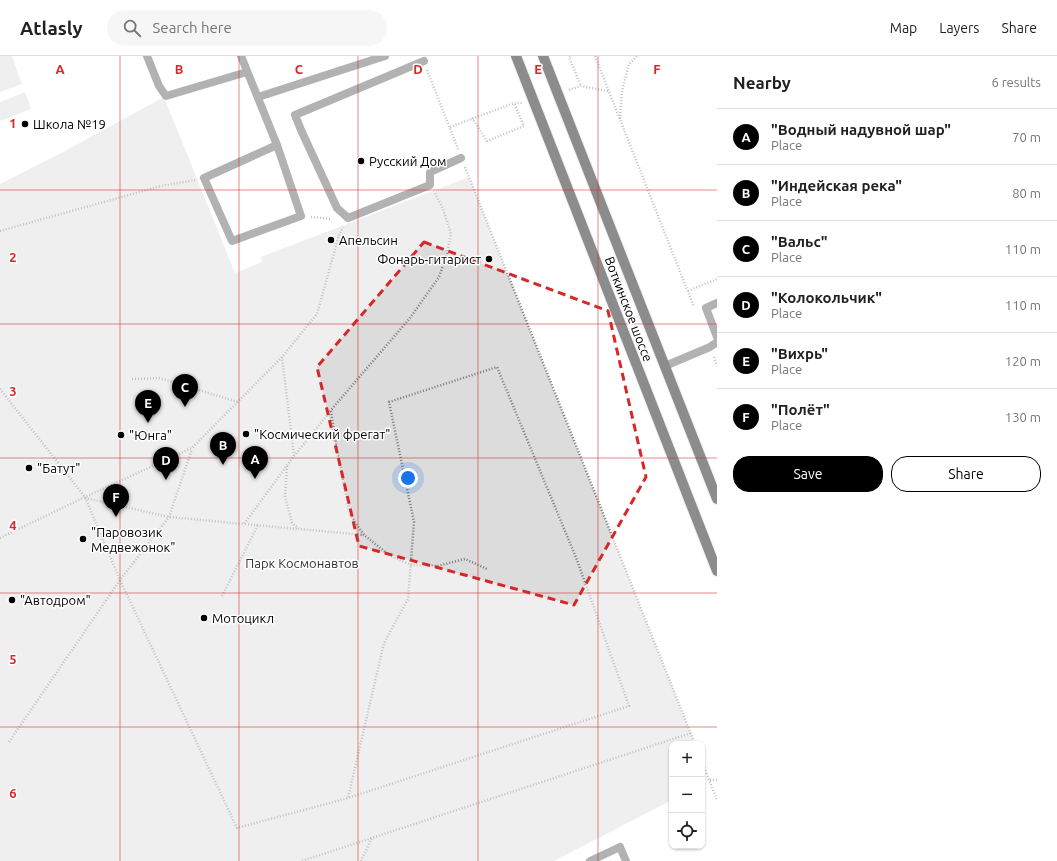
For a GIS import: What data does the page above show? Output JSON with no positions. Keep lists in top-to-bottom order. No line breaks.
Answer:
{"streets":{"main road":["Воткинское шоссе"]},"parks":["Парк Космонавтов"],"places":["Школа №19","Русский Дом","Апельсин","Фонарь-гитарист","\"Космический фрегат\"","\"Юнга\"","\"Батут\"","\"Паровозик Медвежонок\"","\"Автодром\"","Мотоцикл"],"page":{"header":"Atlasly","search":"Search here","nav":["Map","Layers","Share"],"heading":["Nearby","6 results"],"list":[{"mark":"A","name":"\"Водный надувной шар\"","note":"Place","value":"70 m"},{"mark":"B","name":"\"Индейская река\"","note":"Place","value":"80 m"},{"mark":"C","name":"\"Вальс\"","note":"Place","value":"110 m"},{"mark":"D","name":"\"Колокольчик\"","note":"Place","value":"110 m"},{"mark":"E","name":"\"Вихрь\"","note":"Place","value":"120 m"},{"mark":"F","name":"\"Полёт\"","note":"Place","value":"130 m"}],"pins":["C","E","B","A","D","F"],"buttons":["Save","Share"],"map_buttons":["+","−"]},"grid":{"columns":["A","B","C","D","E","F"],"rows":["1","2","3","4","5","6"]}}
